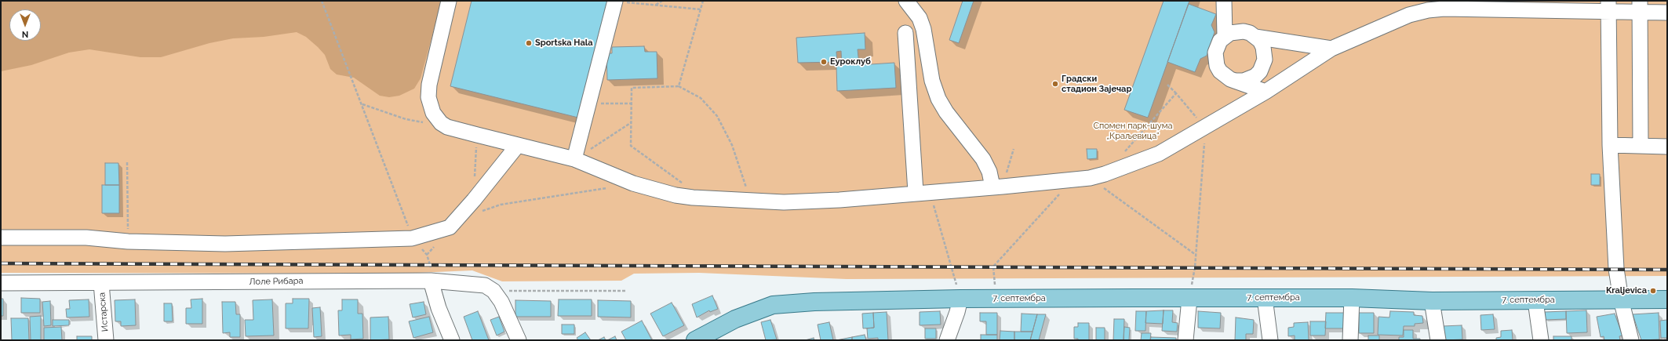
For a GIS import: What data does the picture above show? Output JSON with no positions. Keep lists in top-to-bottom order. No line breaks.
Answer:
{"streets":{"main road":["7. септембра"],"street":["Лоле Рибара","Истарска"]},"crossings":[["Лоле Рибара","Истарска"]],"parks":["Спомен парк-шума „Краљевица”"],"places":["Sportska Hala","Еуроклуб","Градски стадион Зајечар","Kraljevica"],"north":"bottom"}
